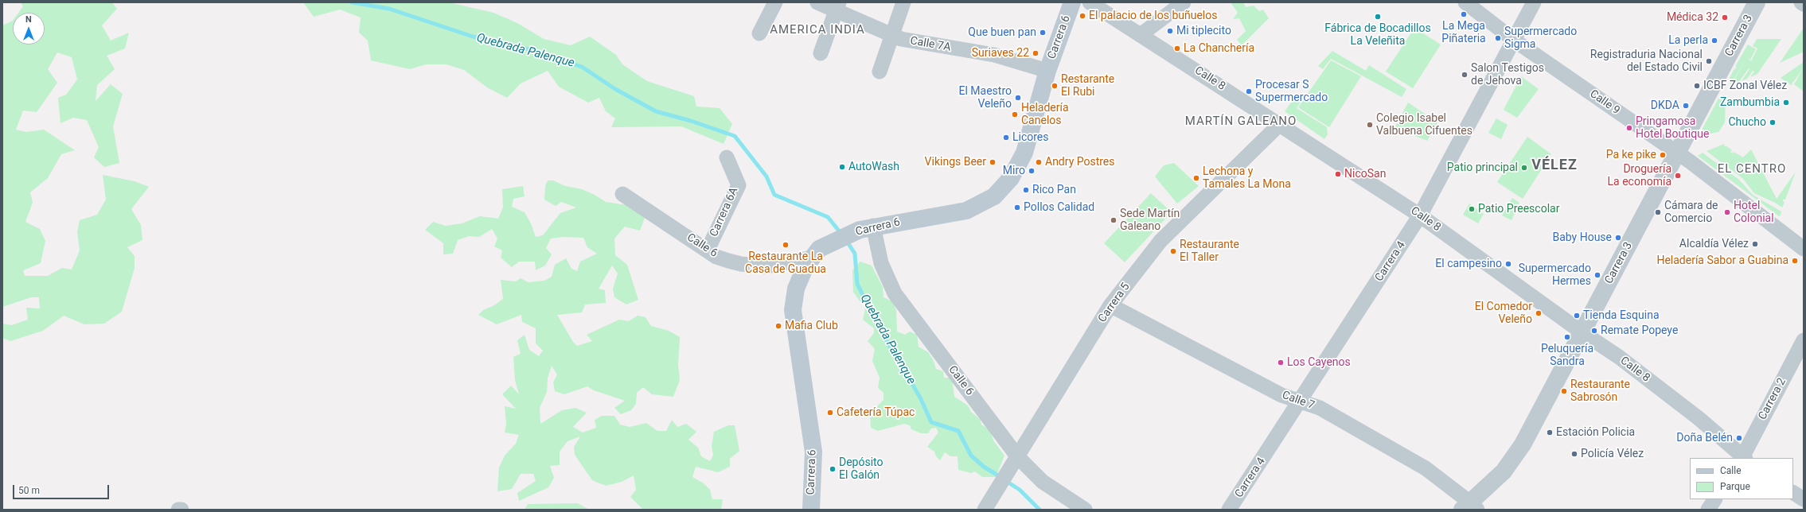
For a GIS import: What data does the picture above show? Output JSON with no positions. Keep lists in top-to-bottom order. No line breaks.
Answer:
{"streets":{"main road":["Carrera 6"],"street":["Carrera 3","Calle 7A","Calle 8","Calle 9","Carrera 6A","Calle 6","Carrera 4","Carrera 5","Carrera 2","Calle 7"]},"crossings":[["Carrera 3","Calle 8"],["Carrera 3","Calle 9"],["Carrera 3","Calle 7"],["Carrera 6","Calle 7A"],["Carrera 6","Calle 6"],["Calle 8","Carrera 4"],["Calle 8","Carrera 5"],["Calle 8","Carrera 2"],["Calle 9","Carrera 4"],["Carrera 6A","Calle 6"],["Calle 6","Carrera 5"],["Carrera 4","Calle 7"],["Carrera 5","Calle 7"]],"districts":["AMERICA INDIA","MARTÍN GALEANO","VÉLEZ","EL CENTRO"],"water":["Quebrada Palenque"],"places":["La Mega Piñateria","El palacio de los buñuelos","Fábrica de Bocadillos La Veleñita","Médica 32","Mi tiplecito","Que buen pan","Supermercado Sigma","La perla","La Chanchería","Suriaves 22","Registraduria Nacional del Estado Civil","Salon Testigos de Jehova","Restarante El Rubi","ICBF Zonal Vélez","Procesar S Supermercado","El Maestro Veleño","Zambumbia","DKDA","Heladería Canelos","Chucho","Colegio Isabel Valbuena Cifuentes","Pringamosa Hotel Boutique","Licores","Pa ke pike","Vikings Beer","Andry Postres","AutoWash","Patio principal","Miro","NicoSan","Droguería La economía","Lechona y Tamales La Mona","Rico Pan","Pollos Calidad","Patio Preescolar","Cámara de Comercio","Hotel Colonial","Sede Martín Galeano","Baby House","Alcaldía Vélez","Restaurante La Casa de Guadua","Restaurante El Taller","Heladería Sabor a Guabina","El campesino","Supermercado Hermes","El Comedor Veleño","Tienda Esquina","Mafia Club","Remate Popeye","Peluquería Sandra","Los Cayenos","Restaurante Sabrosón","Cafetería Túpac","Estación Policia","Doña Belén","Policía Vélez","Depósito El Galón"],"legend":["Calle","Parque"],"scale_bar":"50 m","north":"top"}
